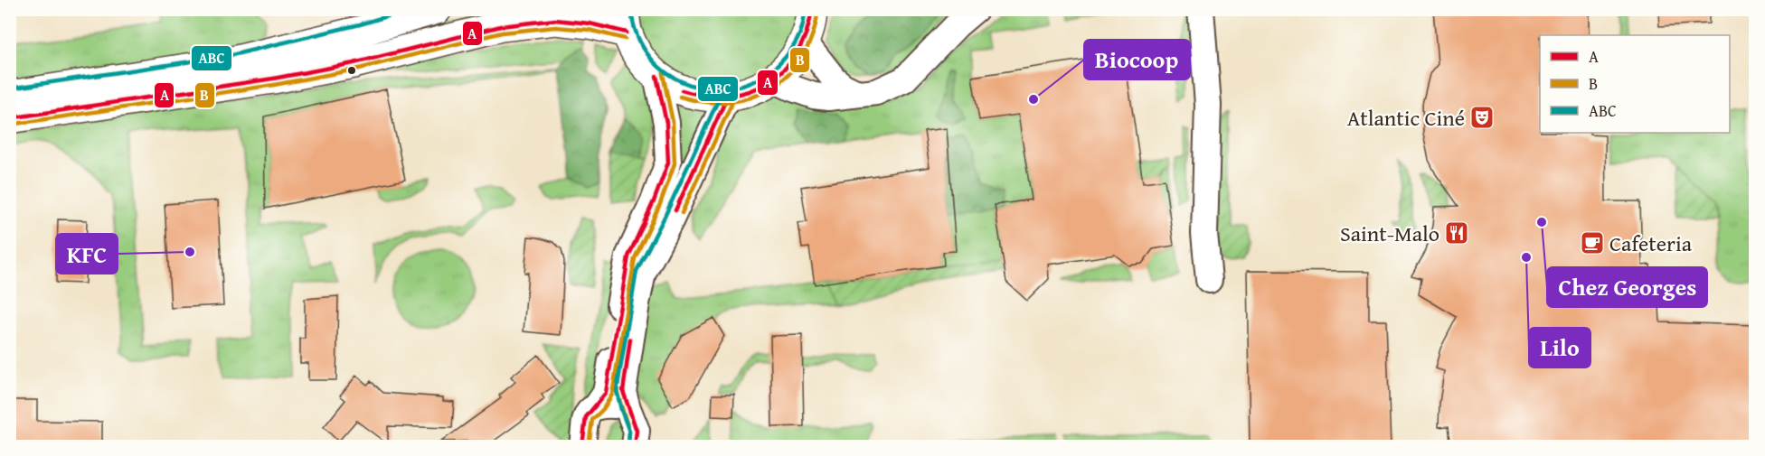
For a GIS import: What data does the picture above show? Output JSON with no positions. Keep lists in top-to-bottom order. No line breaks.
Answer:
{"places":{"other":["Biocoop","Chez Georges","KFC","Lilo"],"theatre":["Atlantic Ciné"],"restaurant":["Saint-Malo"],"cafe":["Cafeteria"]},"lines":["transit line A","transit line ABC","transit line B"],"legend":["A","B","ABC"]}
